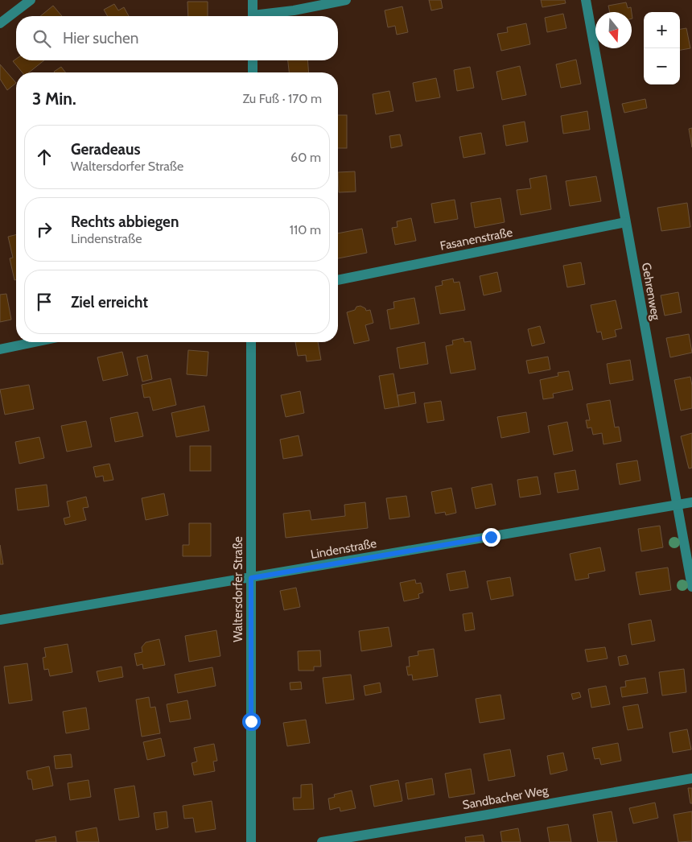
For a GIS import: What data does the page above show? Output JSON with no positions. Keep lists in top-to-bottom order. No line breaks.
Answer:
{"streets":{"street":["Fasanenstraße","Gehrenweg","Lindenstraße","Waltersdorfer Straße","Sandbacher Weg"]},"crossings":[["Fasanenstraße","Gehrenweg"],["Gehrenweg","Lindenstraße"],["Lindenstraße","Waltersdorfer Straße"]],"north":"bottom","page":{"map_buttons":["+","−"],"search":"Hier suchen","heading":["3 Min.","Zu Fuß · 170 m"],"list":[["Geradeaus","Waltersdorfer Straße","60 m"],["Rechts abbiegen","Lindenstraße","110 m"],"Ziel erreicht"]}}
